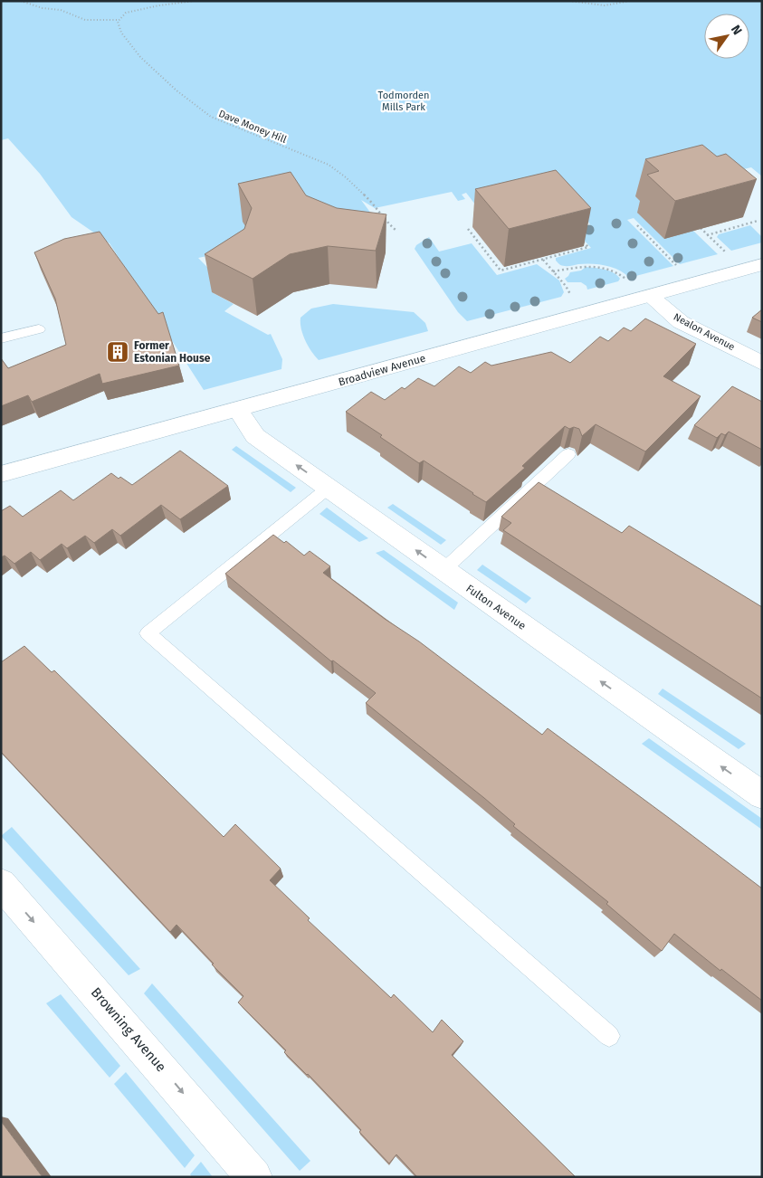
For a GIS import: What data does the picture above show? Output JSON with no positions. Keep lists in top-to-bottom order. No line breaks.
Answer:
{"streets":{"street":["Nealon Avenue","Broadview Avenue","Fulton Avenue","Browning Avenue"],"path":["Dave Money Hill"]},"crossings":[["Nealon Avenue","Broadview Avenue"],["Broadview Avenue","Fulton Avenue"]],"one_way":["Fulton Avenue","Browning Avenue"],"parks":["Todmorden Mills Park"],"places":{"building":["Former Estonian House"]},"north":"top right"}
